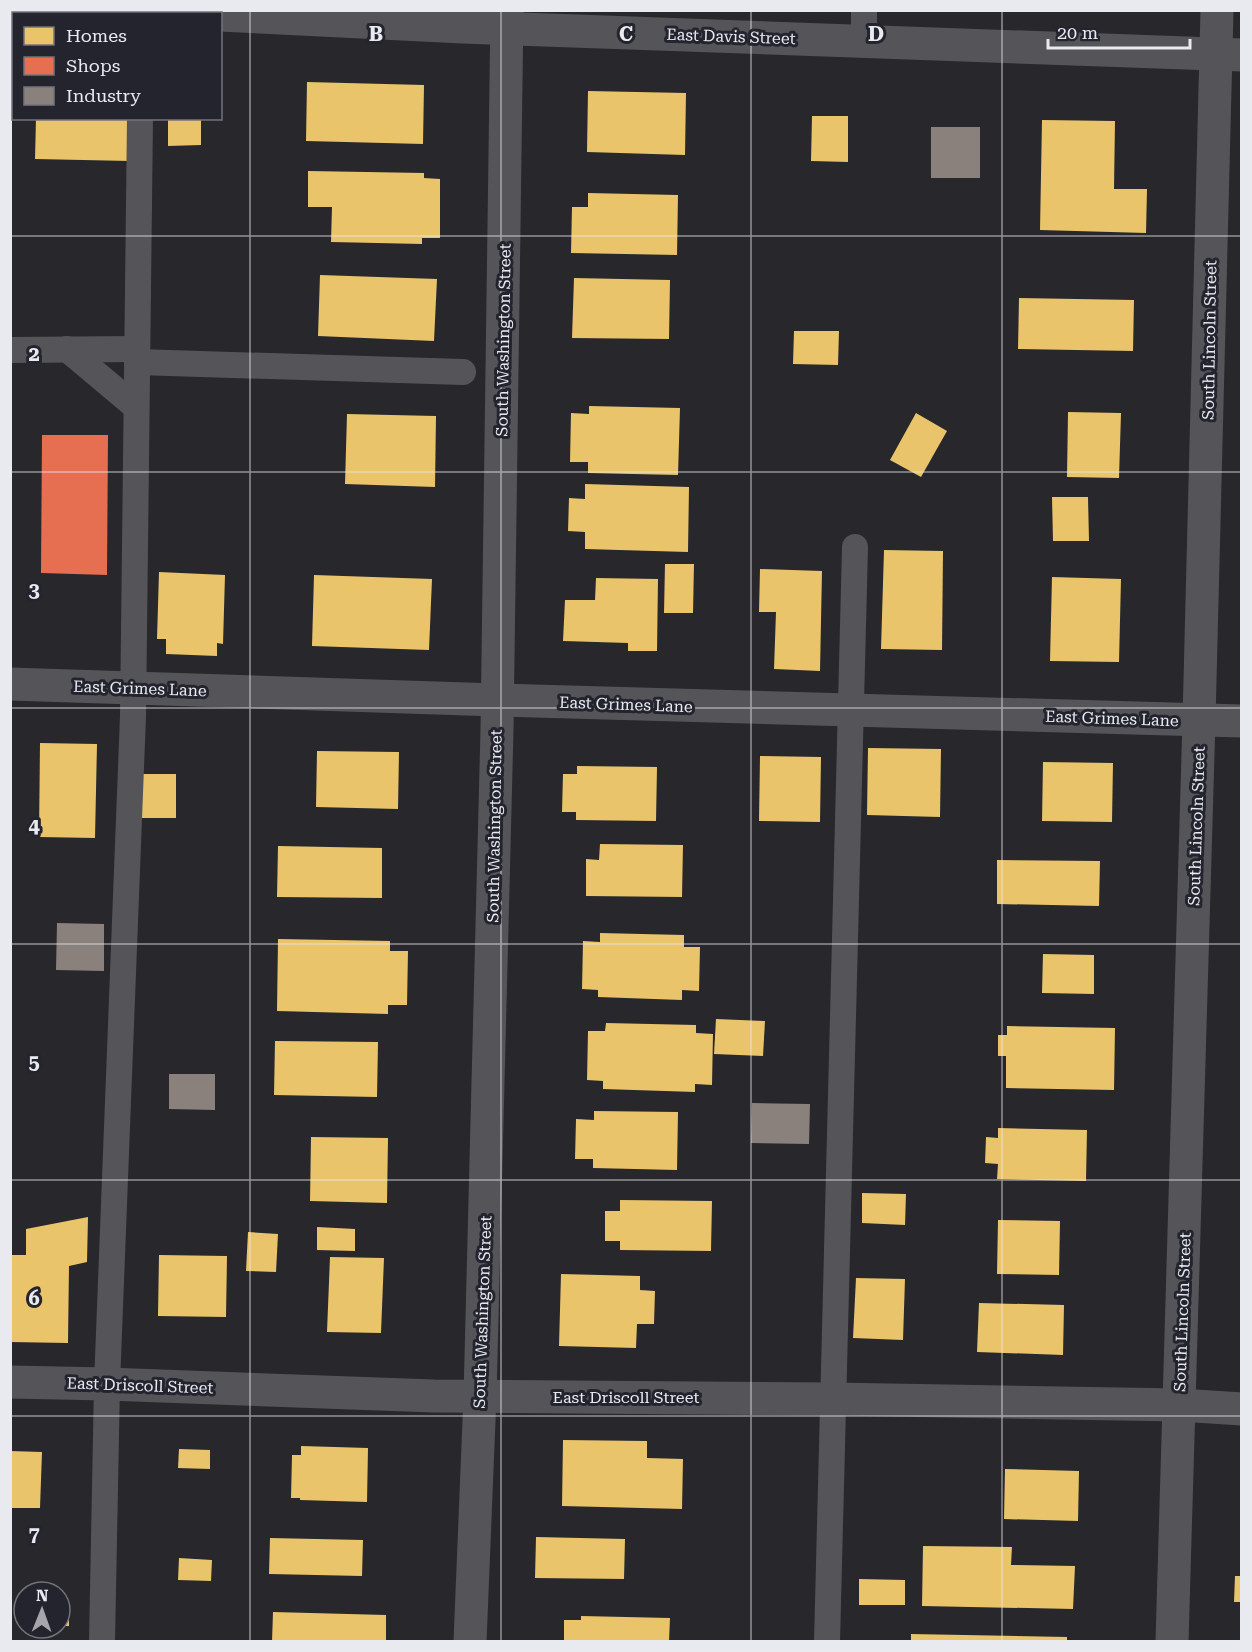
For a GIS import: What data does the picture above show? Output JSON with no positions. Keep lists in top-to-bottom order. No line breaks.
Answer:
{"streets":{"street":["East Davis Street","South Washington Street","South Lincoln Street","East Grimes Lane","East Driscoll Street"]},"crossings":[["East Davis Street","South Washington Street"],["East Davis Street","South Lincoln Street"],["South Washington Street","East Grimes Lane"],["South Washington Street","East Driscoll Street"],["South Lincoln Street","East Grimes Lane"],["South Lincoln Street","East Driscoll Street"]],"legend":["Homes","Shops","Industry"],"scale_bar":"20 m","north":"top","grid":{"columns":["B","C","D"],"rows":["2","3","4","5","6","7"]}}
